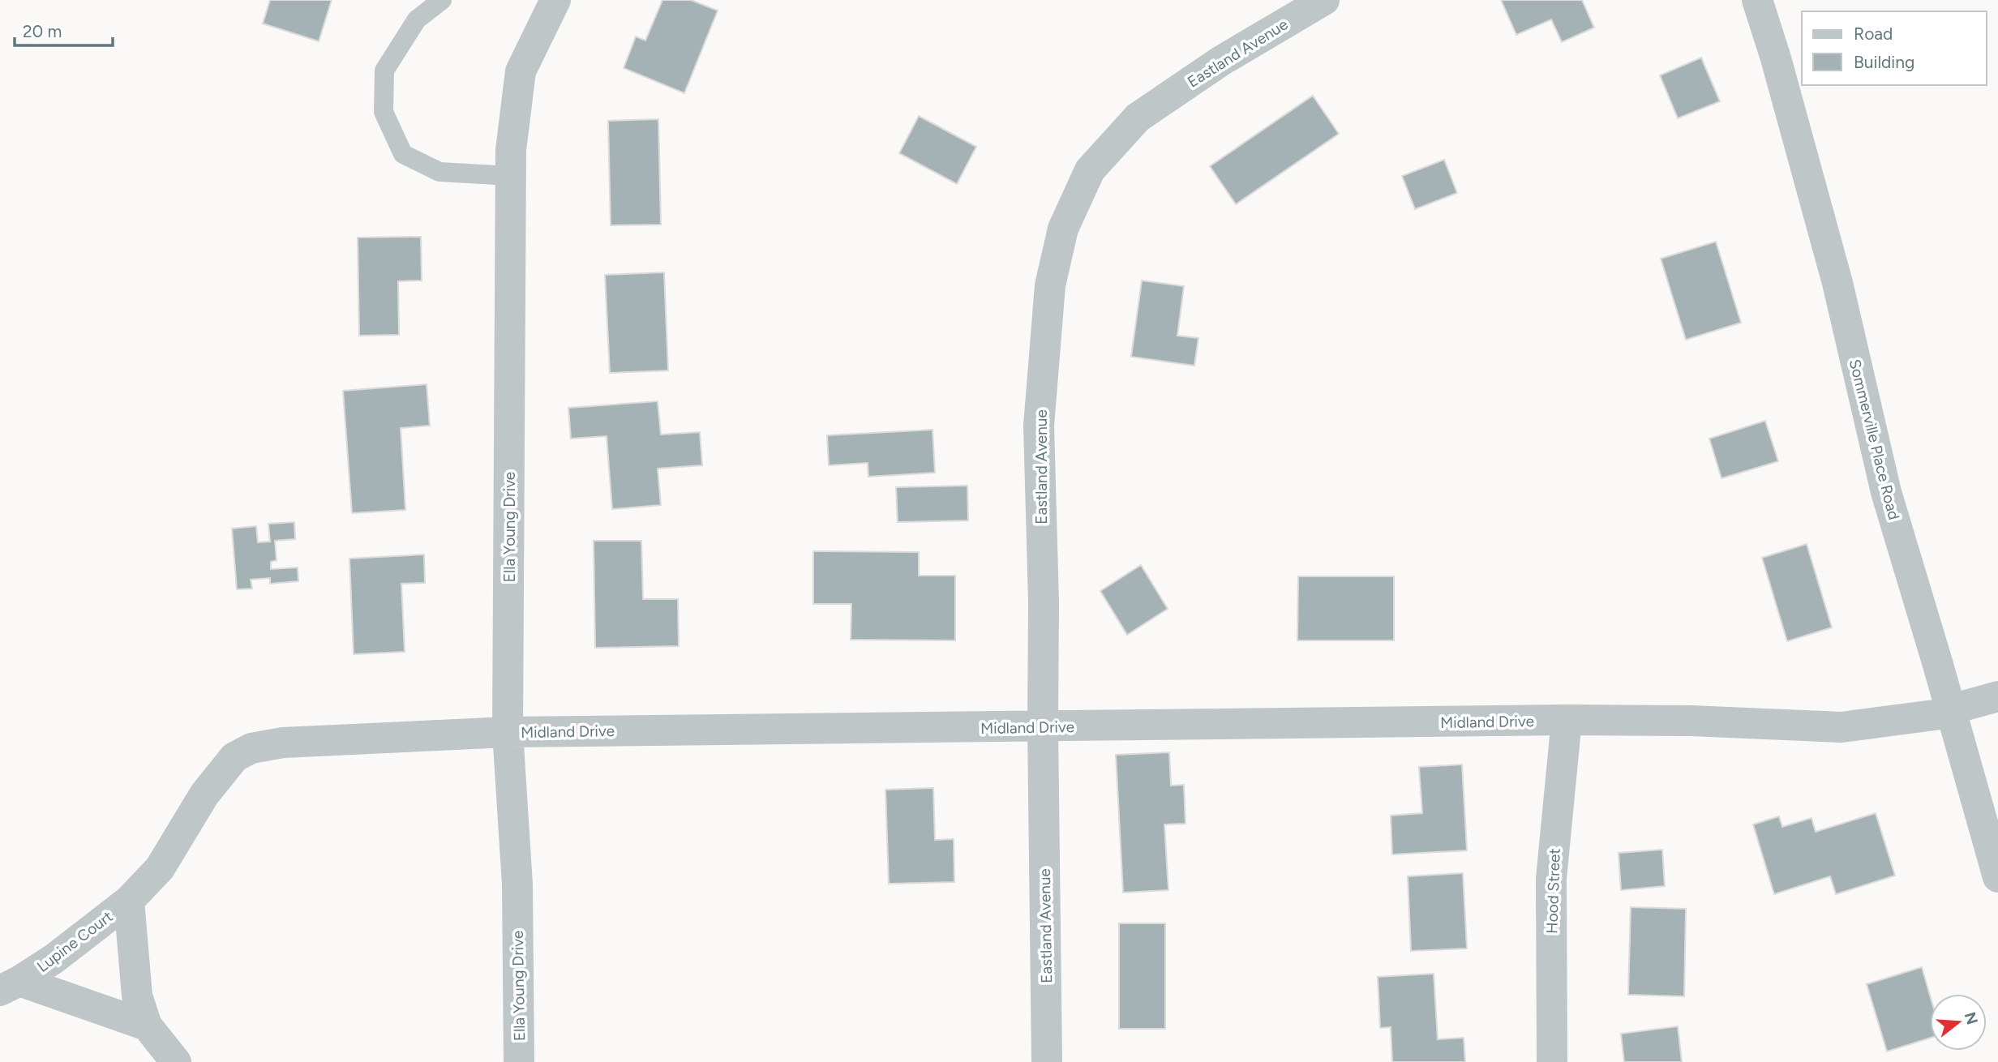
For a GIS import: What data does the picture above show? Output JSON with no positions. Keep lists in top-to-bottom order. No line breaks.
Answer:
{"streets":{"street":["Eastland Avenue","Sommerville Place Road","Ella Young Drive","Midland Drive","Hood Street","Lupine Court"]},"crossings":[["Eastland Avenue","Midland Drive"],["Sommerville Place Road","Midland Drive"],["Ella Young Drive","Midland Drive"],["Midland Drive","Hood Street"],["Midland Drive","Lupine Court"]],"legend":["Road","Building"],"scale_bar":"20 m","north":"right"}
